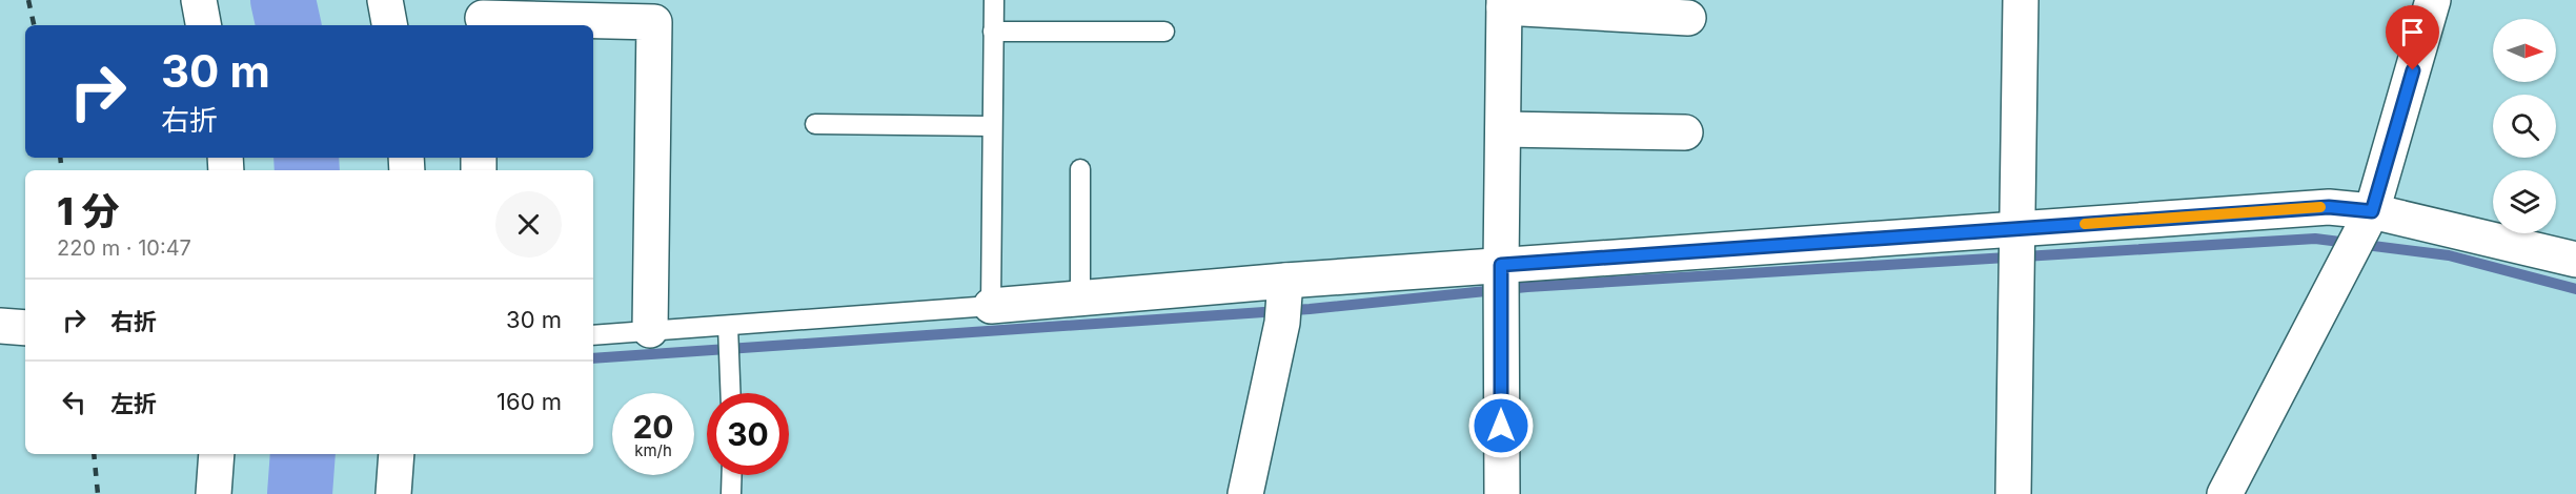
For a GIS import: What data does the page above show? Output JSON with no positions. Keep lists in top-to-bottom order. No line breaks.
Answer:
{"north":"right","page":{"turn":["30 m","右折"],"heading":["1 分","220 m · 10:47"],"list":[{"name":"右折","value":"30 m"},{"name":"左折","value":"160 m"}],"speed":"20 km/h","limit":"30"}}
